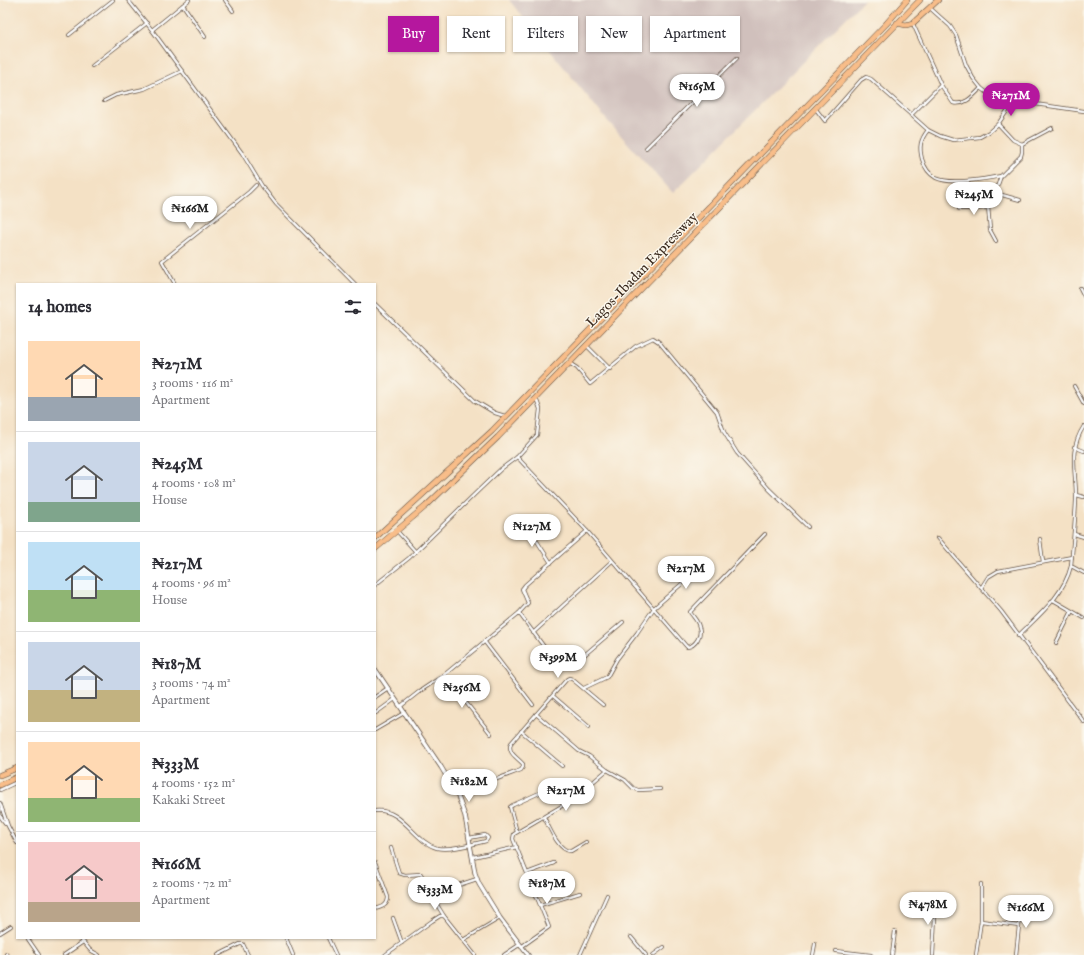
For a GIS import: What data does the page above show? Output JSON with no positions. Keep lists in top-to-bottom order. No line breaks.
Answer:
{"streets":{"highway":["Lagos-Ibadan Expressway"]},"page":{"chip":["Buy","Rent","Filters","New","Apartment"],"price":["₦165M","₦271M","₦245M","₦166M","₦127M","₦217M","₦399M","₦256M","₦182M","₦217M","₦187M","₦333M","₦478M","₦166M"],"heading":"14 homes","list":[{"name":"₦271M","note":"3 rooms · 116 m² · Apartment"},{"name":"₦245M","note":"4 rooms · 108 m² · House"},{"name":"₦217M","note":"4 rooms · 96 m² · House"},{"name":"₦187M","note":"3 rooms · 74 m² · Apartment"},{"name":"₦333M","note":"4 rooms · 152 m² · Kakaki Street"},{"name":"₦166M","note":"2 rooms · 72 m² · Apartment"}]}}
